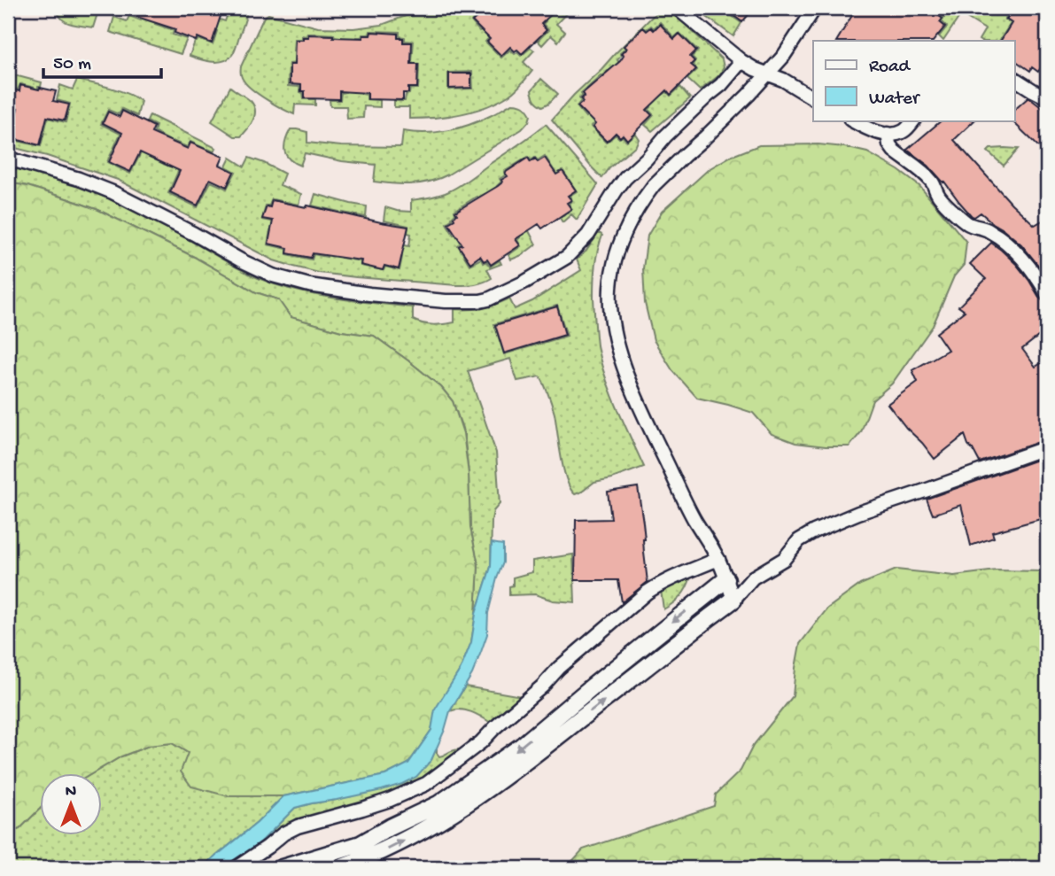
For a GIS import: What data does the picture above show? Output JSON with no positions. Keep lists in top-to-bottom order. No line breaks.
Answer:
{"legend":["Road","Water"],"scale_bar":"50 m","north":"top"}
